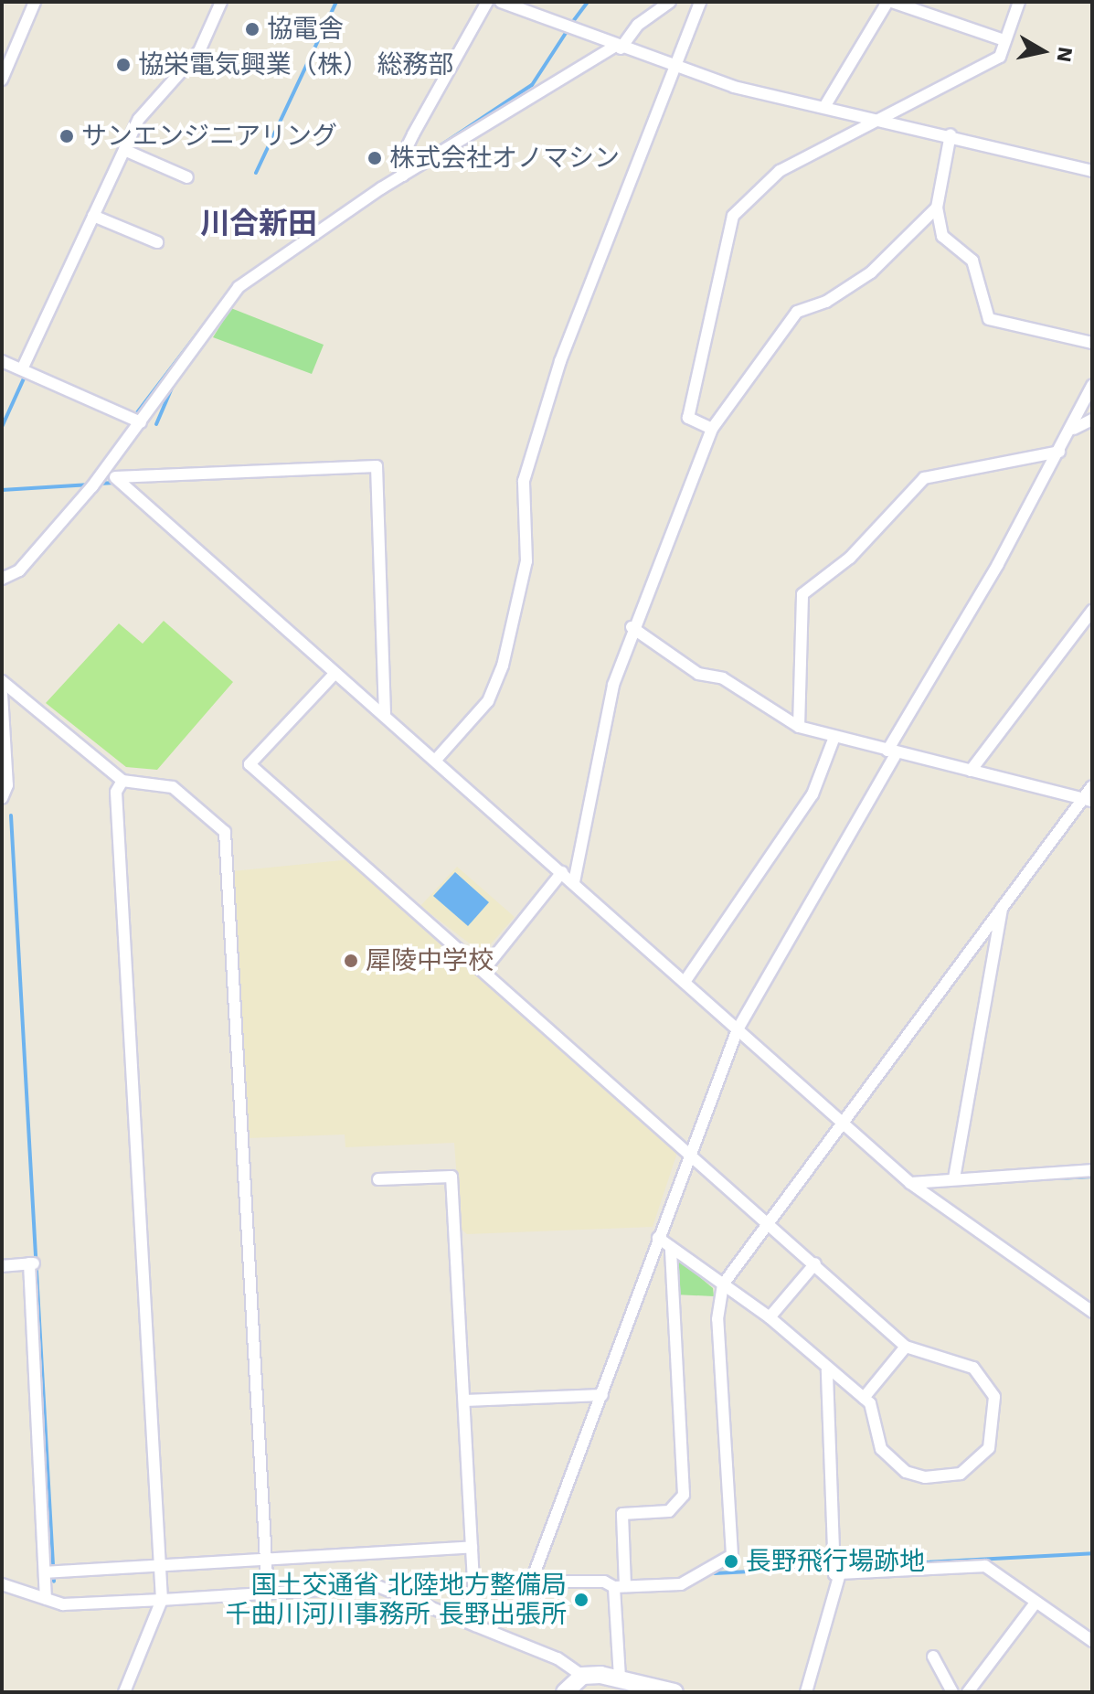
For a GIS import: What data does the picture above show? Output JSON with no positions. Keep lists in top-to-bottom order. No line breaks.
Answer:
{"districts":["川合新田"],"places":["協電舎","協栄電気興業（株） 総務部","サンエンジニアリング","株式会社オノマシン","犀陵中学校","長野飛行場跡地","国土交通省 北陸地方整備局 千曲川河川事務所 長野出張所"],"north":"right"}
